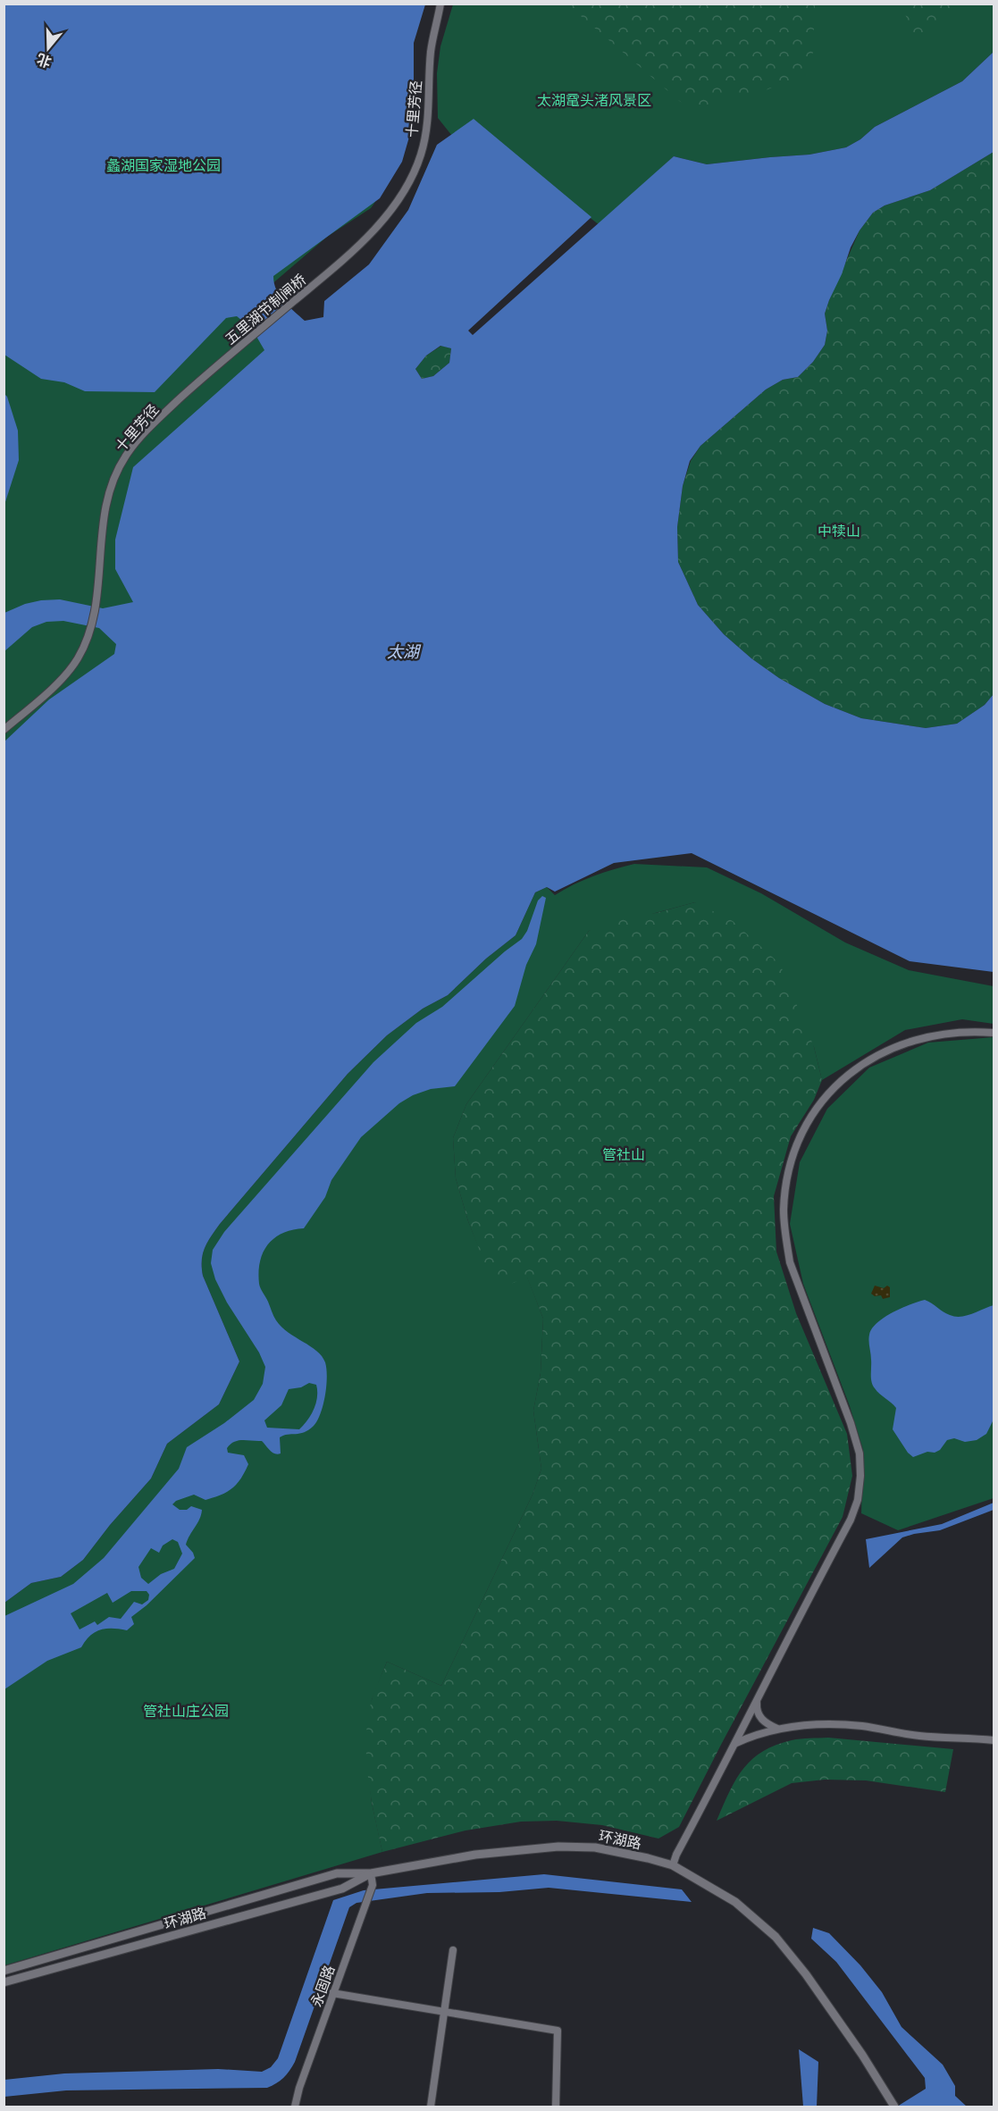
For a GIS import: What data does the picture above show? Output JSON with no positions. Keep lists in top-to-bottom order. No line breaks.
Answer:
{"streets":{"street":["十里芳径","五里湖节制闸桥","环湖路","永固路"]},"crossings":[["十里芳径","五里湖节制闸桥"],["环湖路","永固路"]],"water":["太湖"],"parks":["太湖鼋头渚风景区","蠡湖国家湿地公园","中犊山","管社山","管社山庄公园"],"north":"bottom"}
